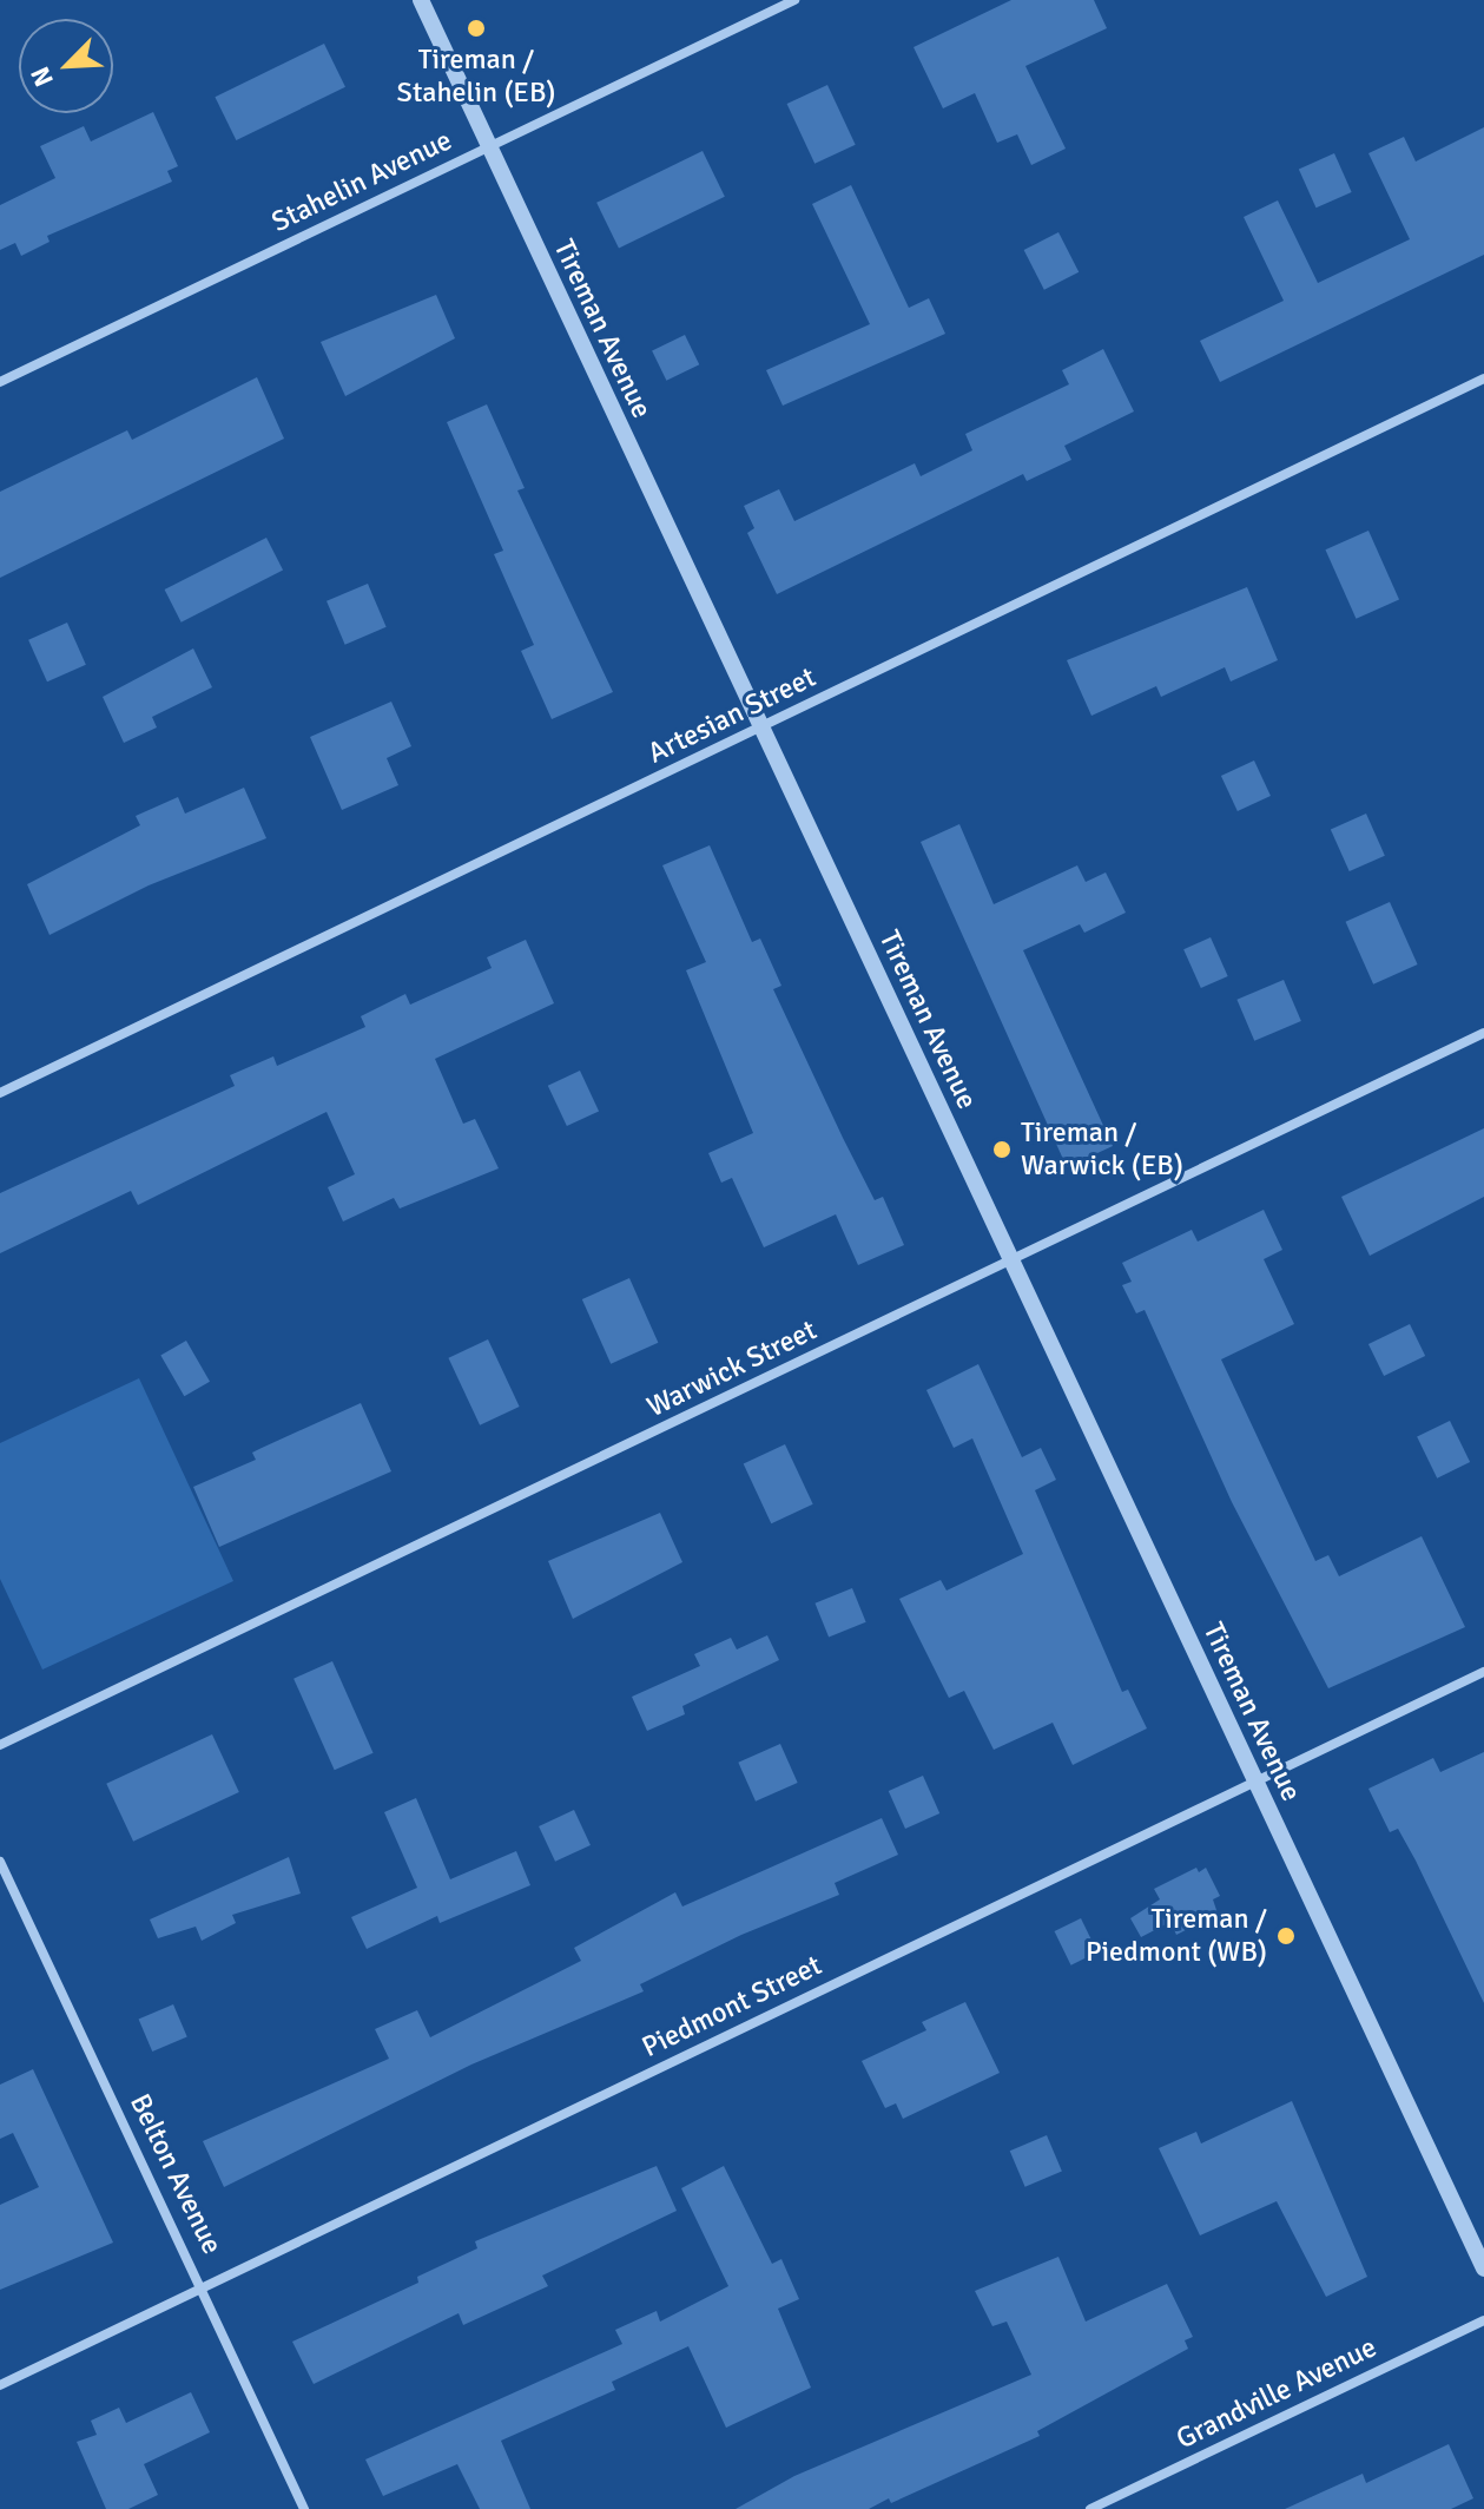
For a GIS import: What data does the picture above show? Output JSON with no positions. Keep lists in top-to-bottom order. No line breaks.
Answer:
{"streets":{"street":["Stahelin Avenue","Tireman Avenue","Artesian Street","Warwick Street","Piedmont Street","Belton Avenue","Grandville Avenue"]},"crossings":[["Stahelin Avenue","Tireman Avenue"],["Tireman Avenue","Artesian Street"],["Tireman Avenue","Warwick Street"],["Tireman Avenue","Piedmont Street"],["Piedmont Street","Belton Avenue"]],"places":["Tireman / Stahelin (EB)","Tireman / Warwick (EB)","Tireman / Piedmont (WB)"],"north":"bottom left"}
